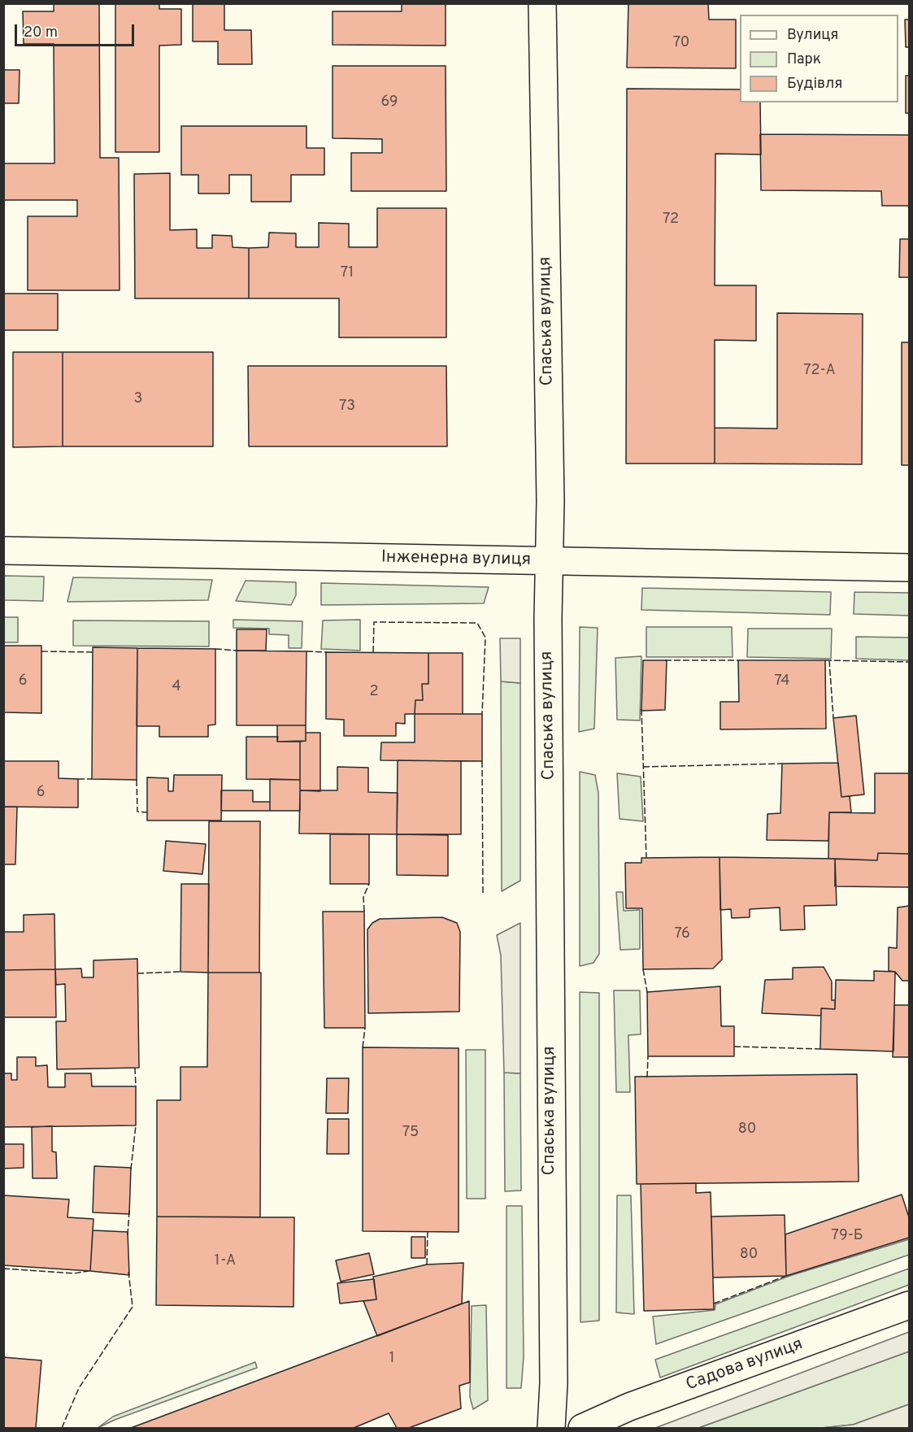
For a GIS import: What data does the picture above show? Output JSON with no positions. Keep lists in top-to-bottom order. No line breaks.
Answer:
{"streets":{"street":["Спаська вулиця","Інженерна вулиця","Садова вулиця"]},"crossings":[["Спаська вулиця","Інженерна вулиця"]],"house_numbers":["70","69","72","71","72-А","3","73","6","74","4","2","6","76","80","75","79-Б","80","1-А","1"],"legend":["Вулиця","Парк","Будівля"],"scale_bar":"20 m"}
